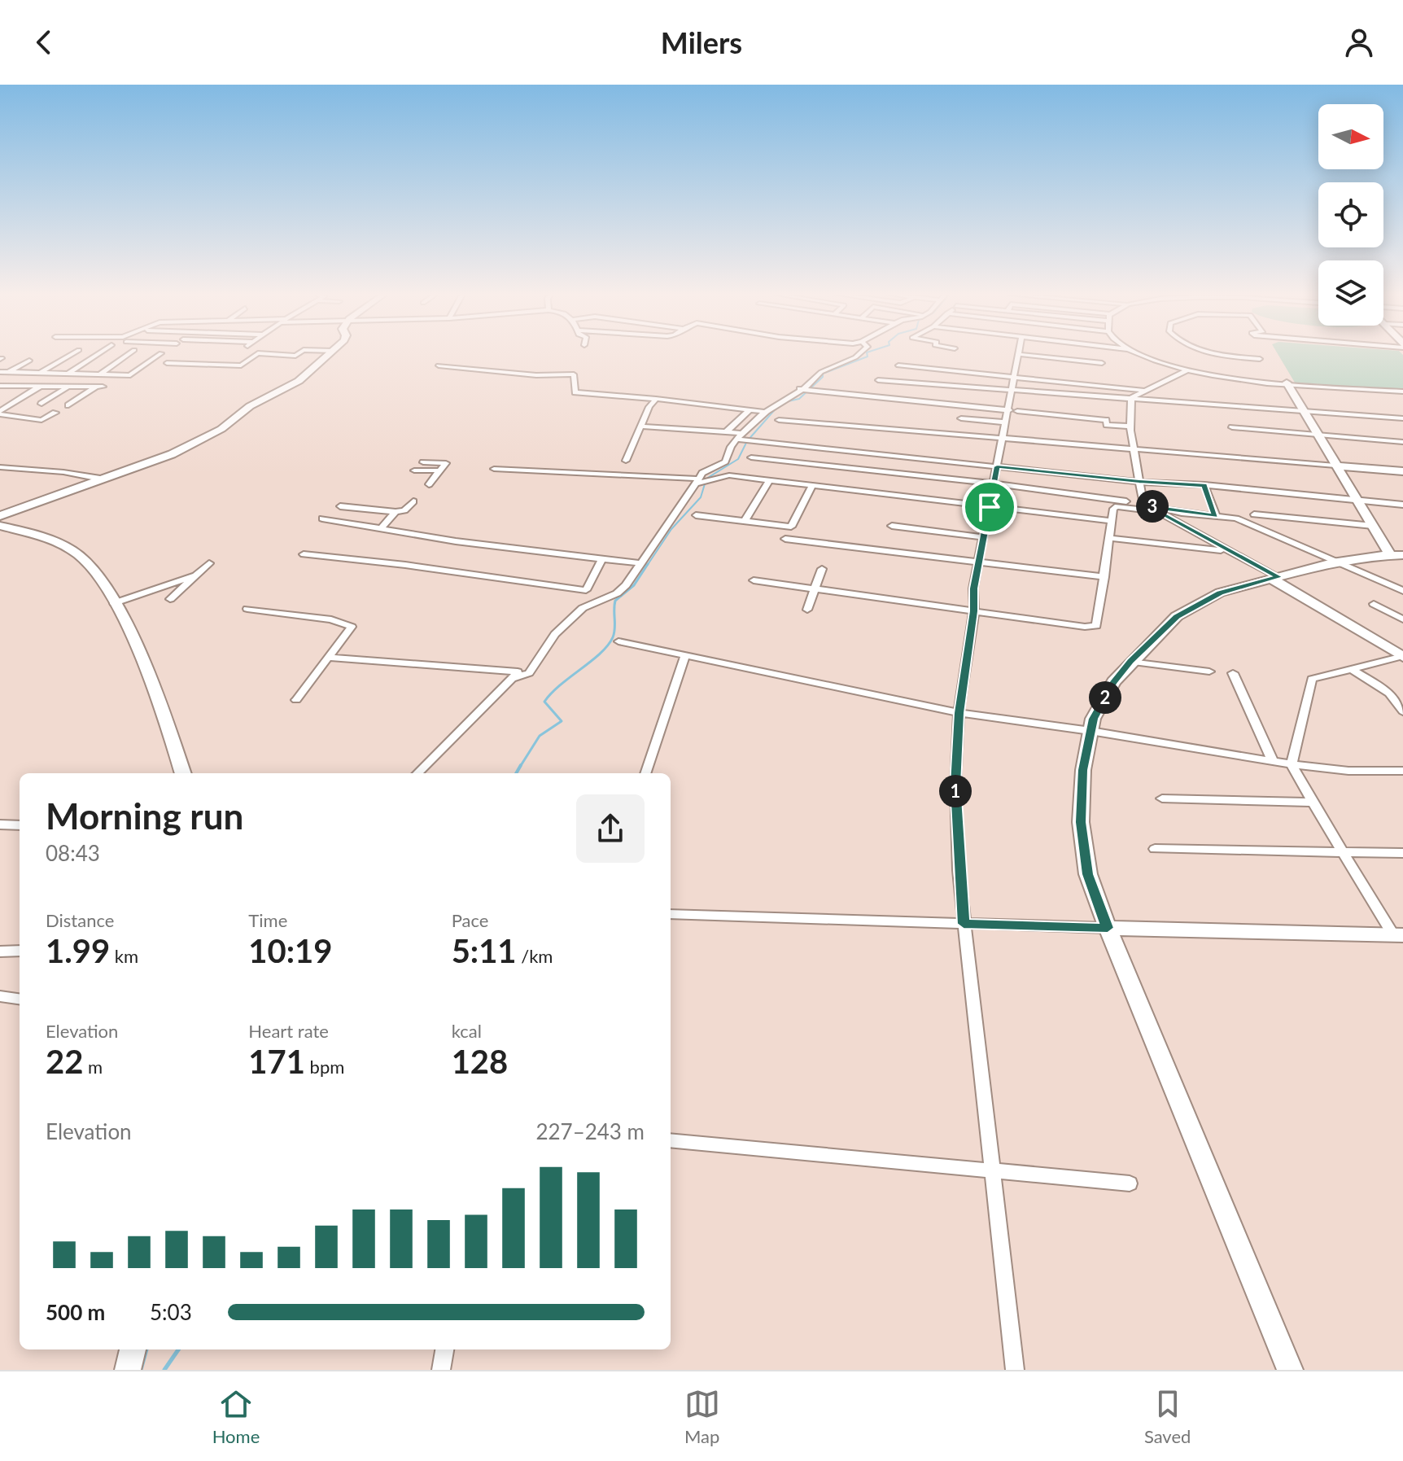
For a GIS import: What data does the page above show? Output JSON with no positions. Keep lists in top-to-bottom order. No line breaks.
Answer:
{"north":"right","page":{"header":"Milers","pins":["3","2","1"],"heading":["Morning run","08:43"],"stats":[["Distance","1.99 km"],["Time","10:19"],["Pace","5:11 /km"],["Elevation","22 m"],["Heart rate","171 bpm"],["kcal","128"]],"chart":["Elevation","227–243 m"],"list":[{"name":"500 m","note":"5:03"}],"tabs":["Home","Map","Saved"]}}
